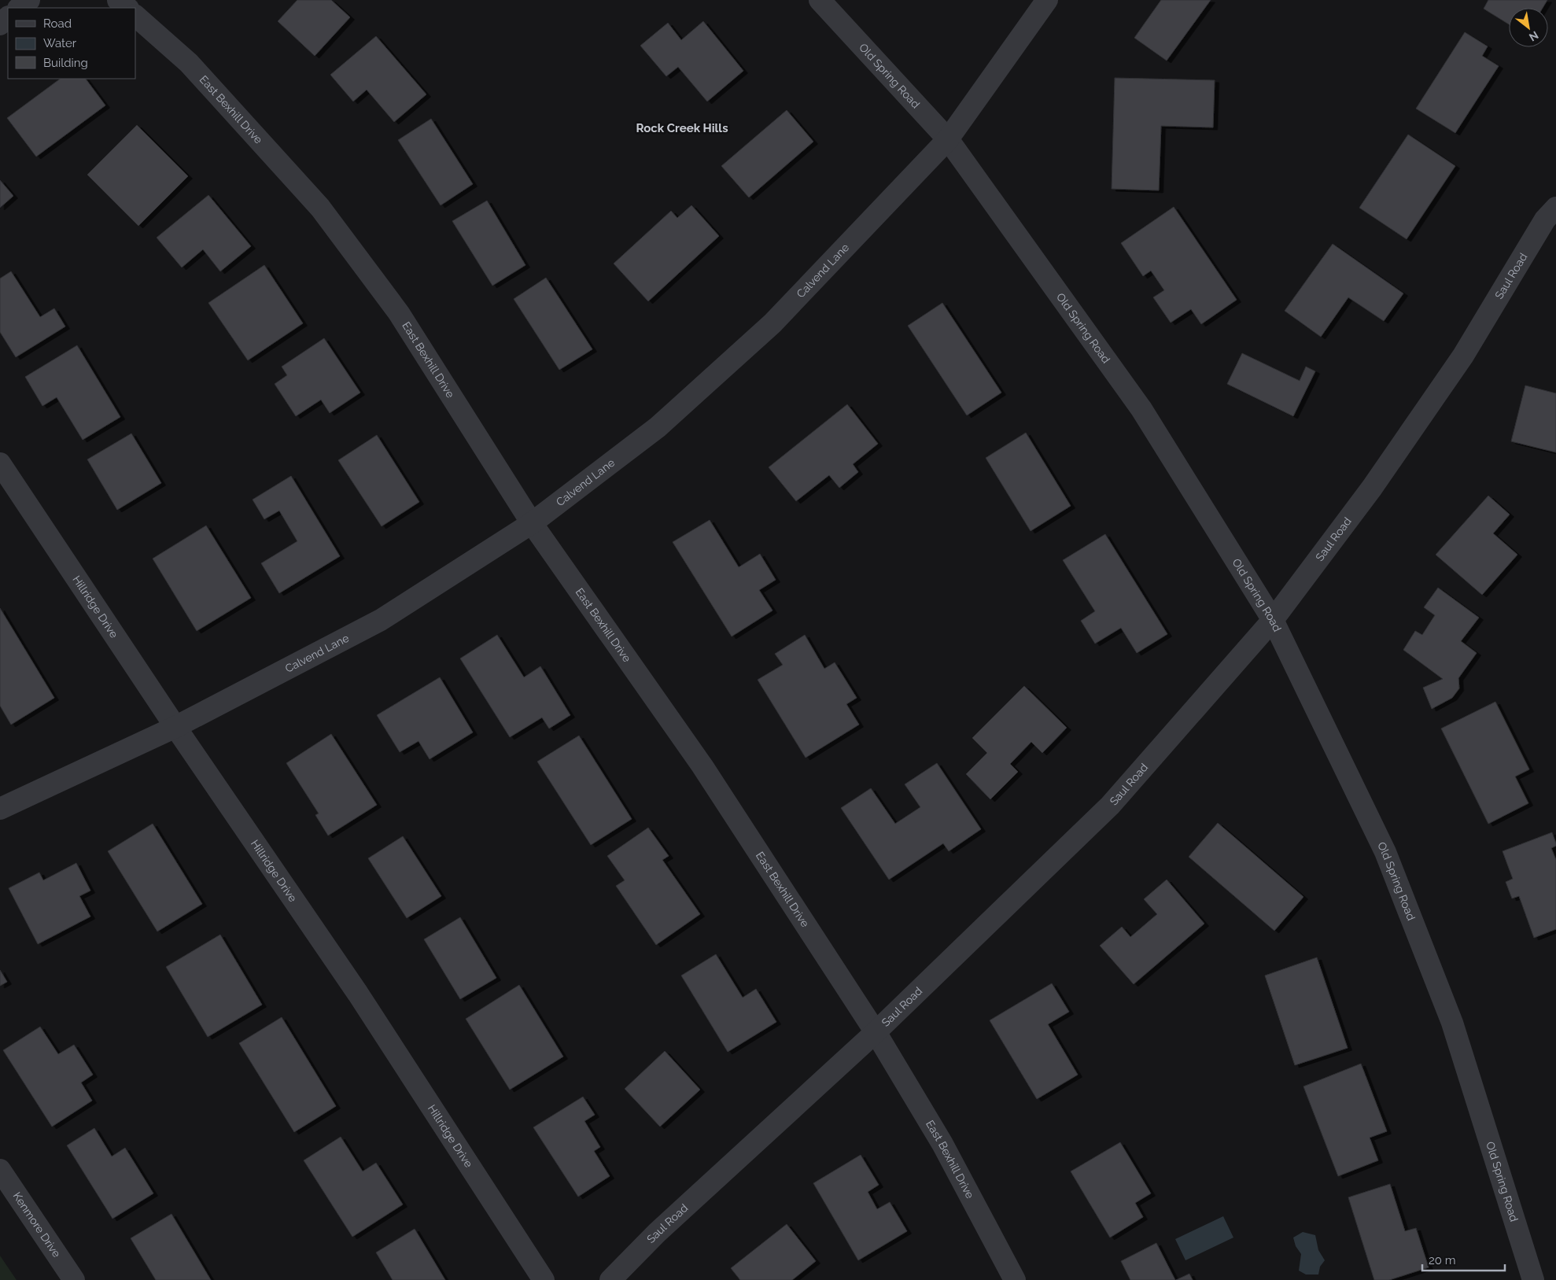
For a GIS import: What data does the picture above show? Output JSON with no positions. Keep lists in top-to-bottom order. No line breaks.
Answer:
{"streets":{"street":["Old Spring Road","East Bexhill Drive","Calvend Lane","Saul Road","Hillridge Drive","Kenmore Drive"]},"crossings":[["Old Spring Road","Calvend Lane"],["Old Spring Road","Saul Road"],["East Bexhill Drive","Calvend Lane"],["East Bexhill Drive","Saul Road"],["Calvend Lane","Hillridge Drive"]],"districts":["Rock Creek Hills"],"legend":["Road","Water","Building"],"scale_bar":"20 m","north":"bottom right"}
